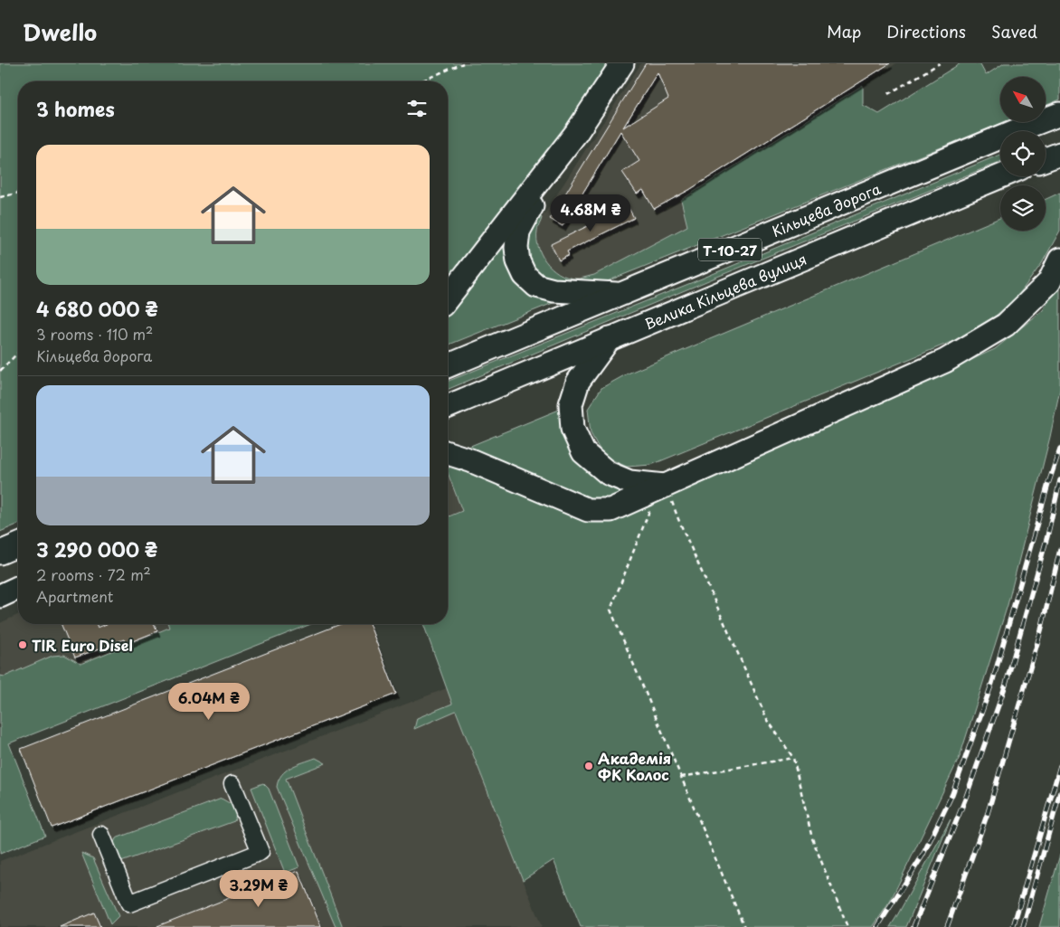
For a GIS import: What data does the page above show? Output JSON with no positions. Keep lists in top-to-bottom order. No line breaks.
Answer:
{"streets":{"highway":["Кільцева дорога","Т-10-27","Велика Кільцева вулиця"]},"places":["TIR Euro Disel","Академія ФК Колос"],"north":"top left","page":{"header":"Dwello","nav":["Map","Directions","Saved"],"heading":"3 homes","list":[{"name":"4 680 000 ₴","note":"3 rooms · 110 m² · Кільцева дорога"},{"name":"3 290 000 ₴","note":"2 rooms · 72 m² · Apartment"}],"price":["4.68M ₴","6.04M ₴","3.29M ₴"]}}
